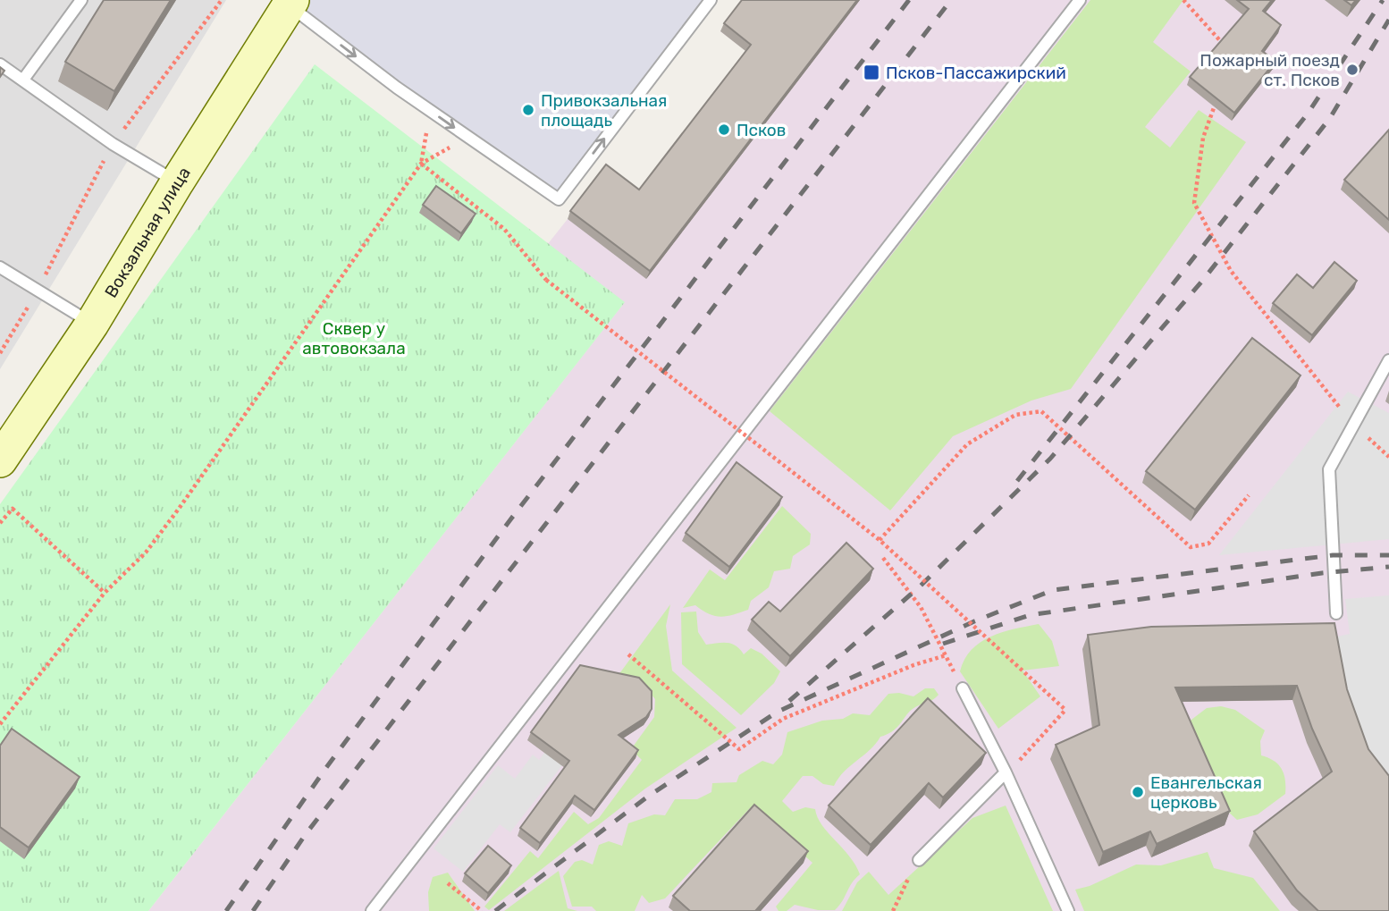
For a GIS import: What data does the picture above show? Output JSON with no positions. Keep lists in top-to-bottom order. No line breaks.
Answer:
{"streets":{"main road":["Вокзальная улица"]},"parks":["Сквер у автовокзала"],"places":{"other":["Пожарный поезд ст. Псков","Привокзальная площадь","Псков","Евангельская церковь"],"transit":["Псков-Пассажирский"]}}
